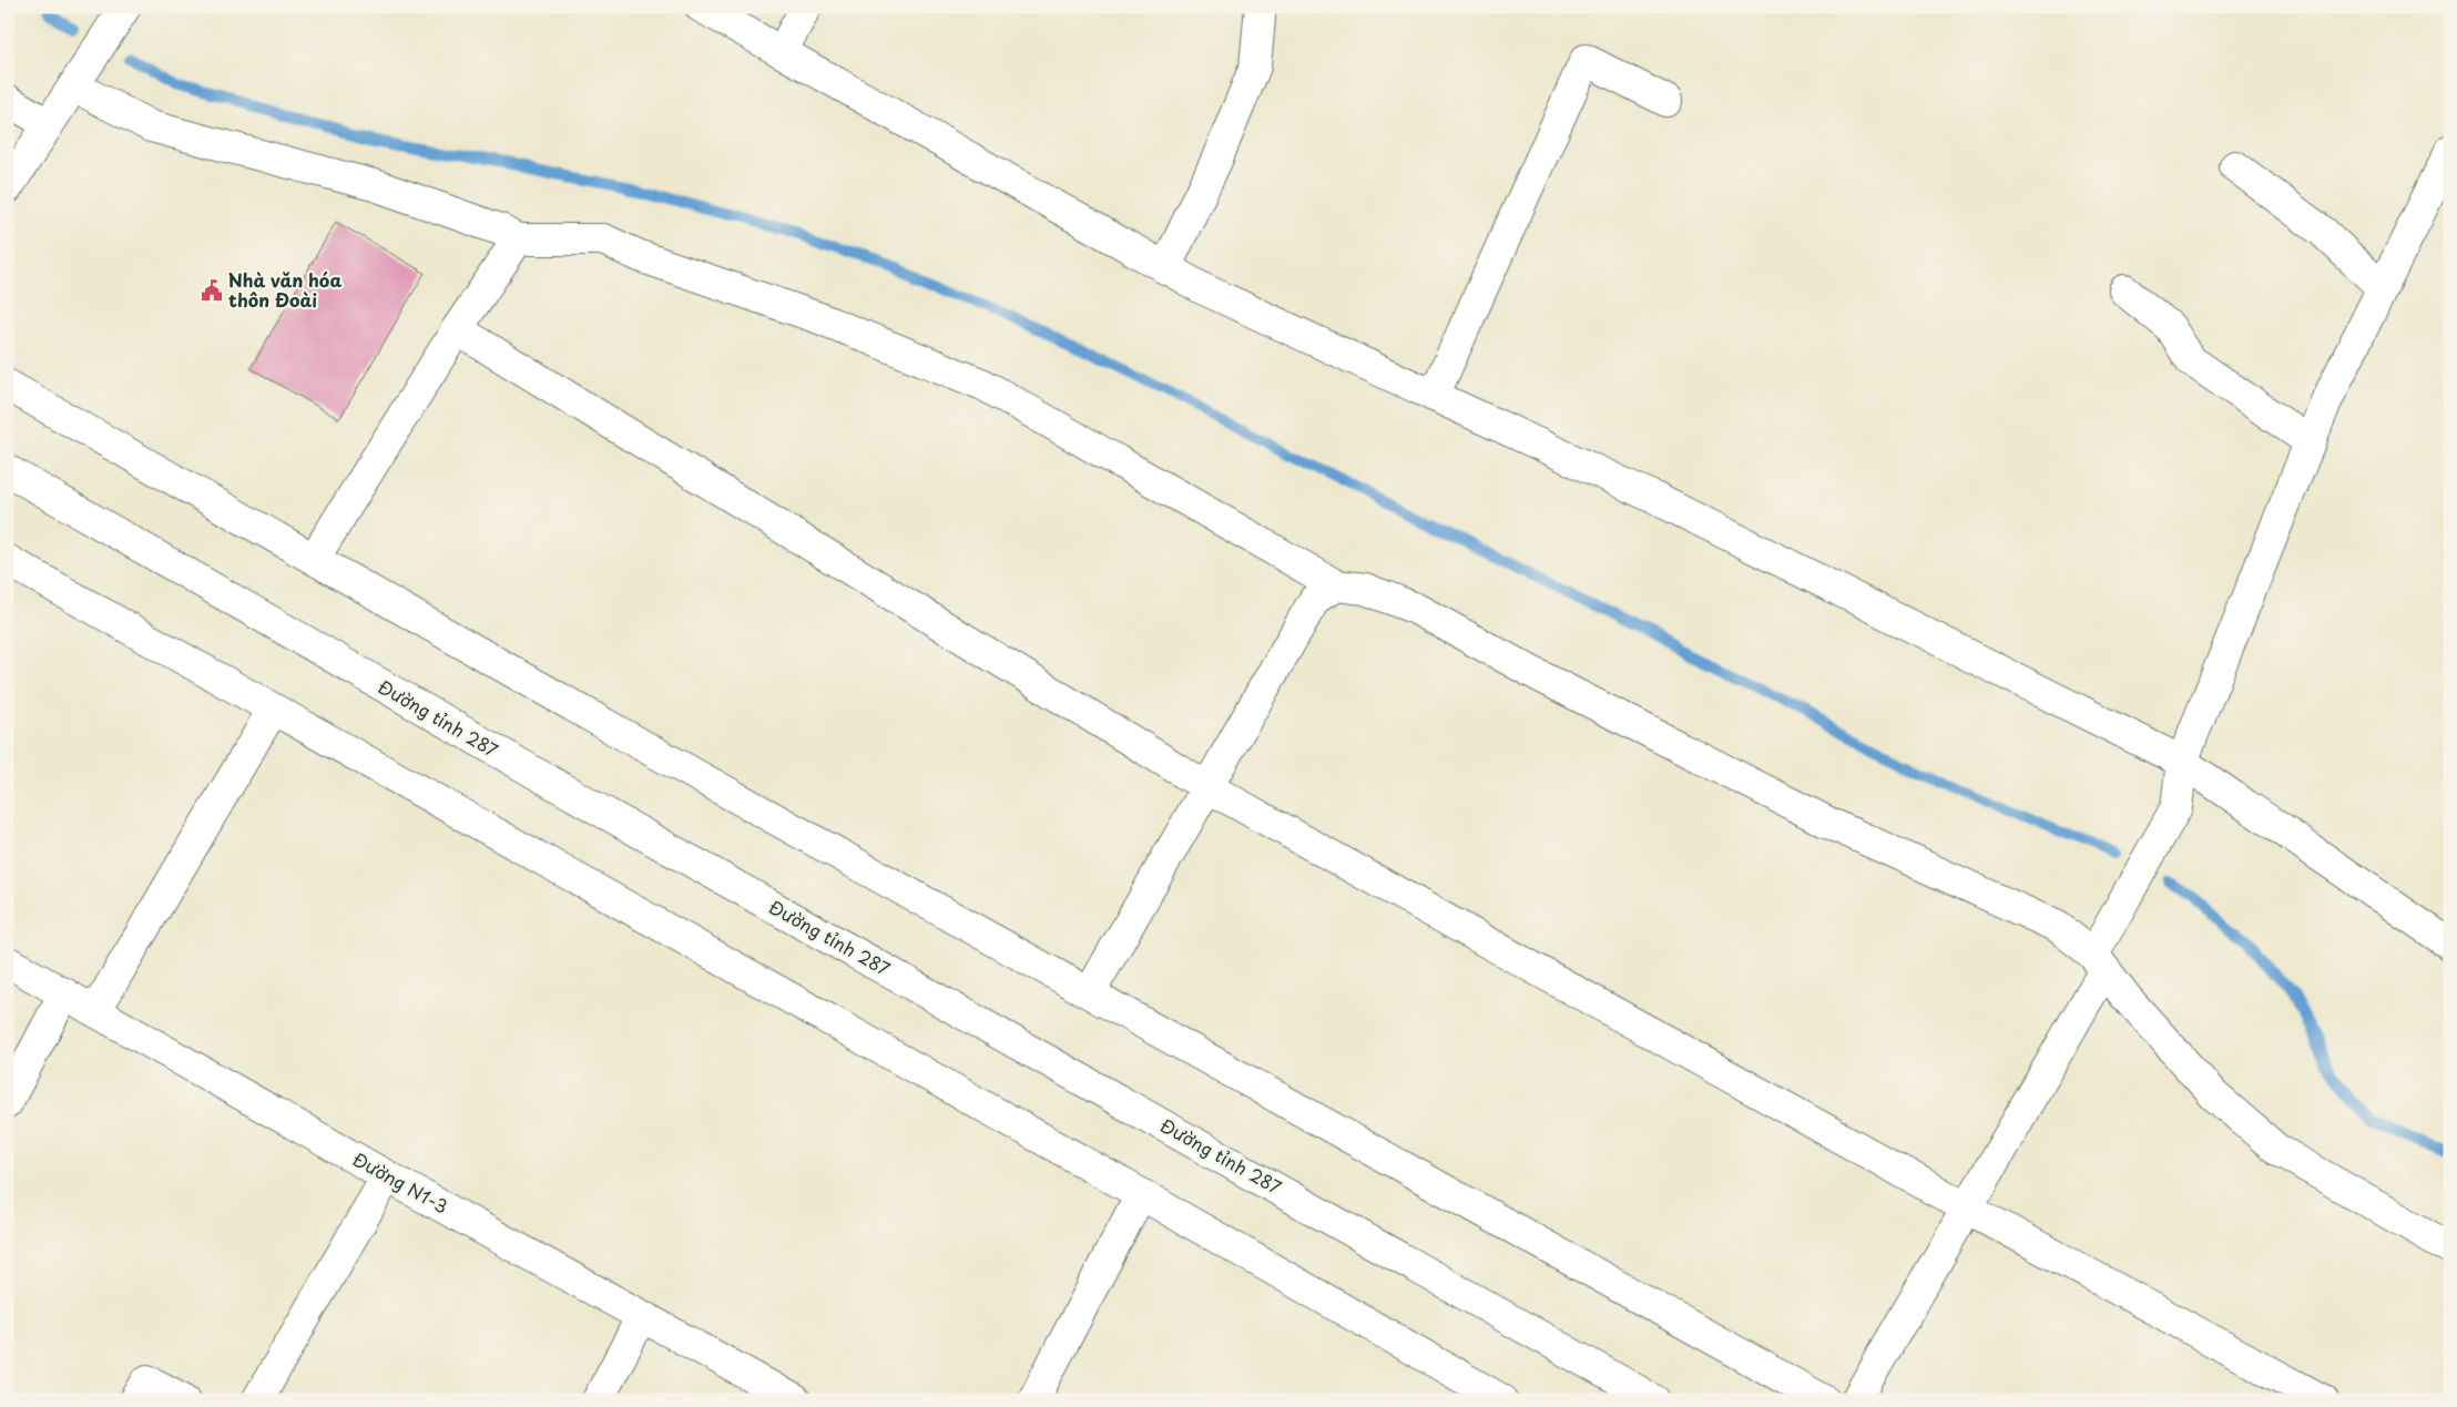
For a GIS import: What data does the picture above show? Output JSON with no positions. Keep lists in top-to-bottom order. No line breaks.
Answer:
{"streets":{"street":["Đường tỉnh 287","Đường N1-3"]},"places":{"public building":["Nhà văn hóa thôn Đoài"]}}
